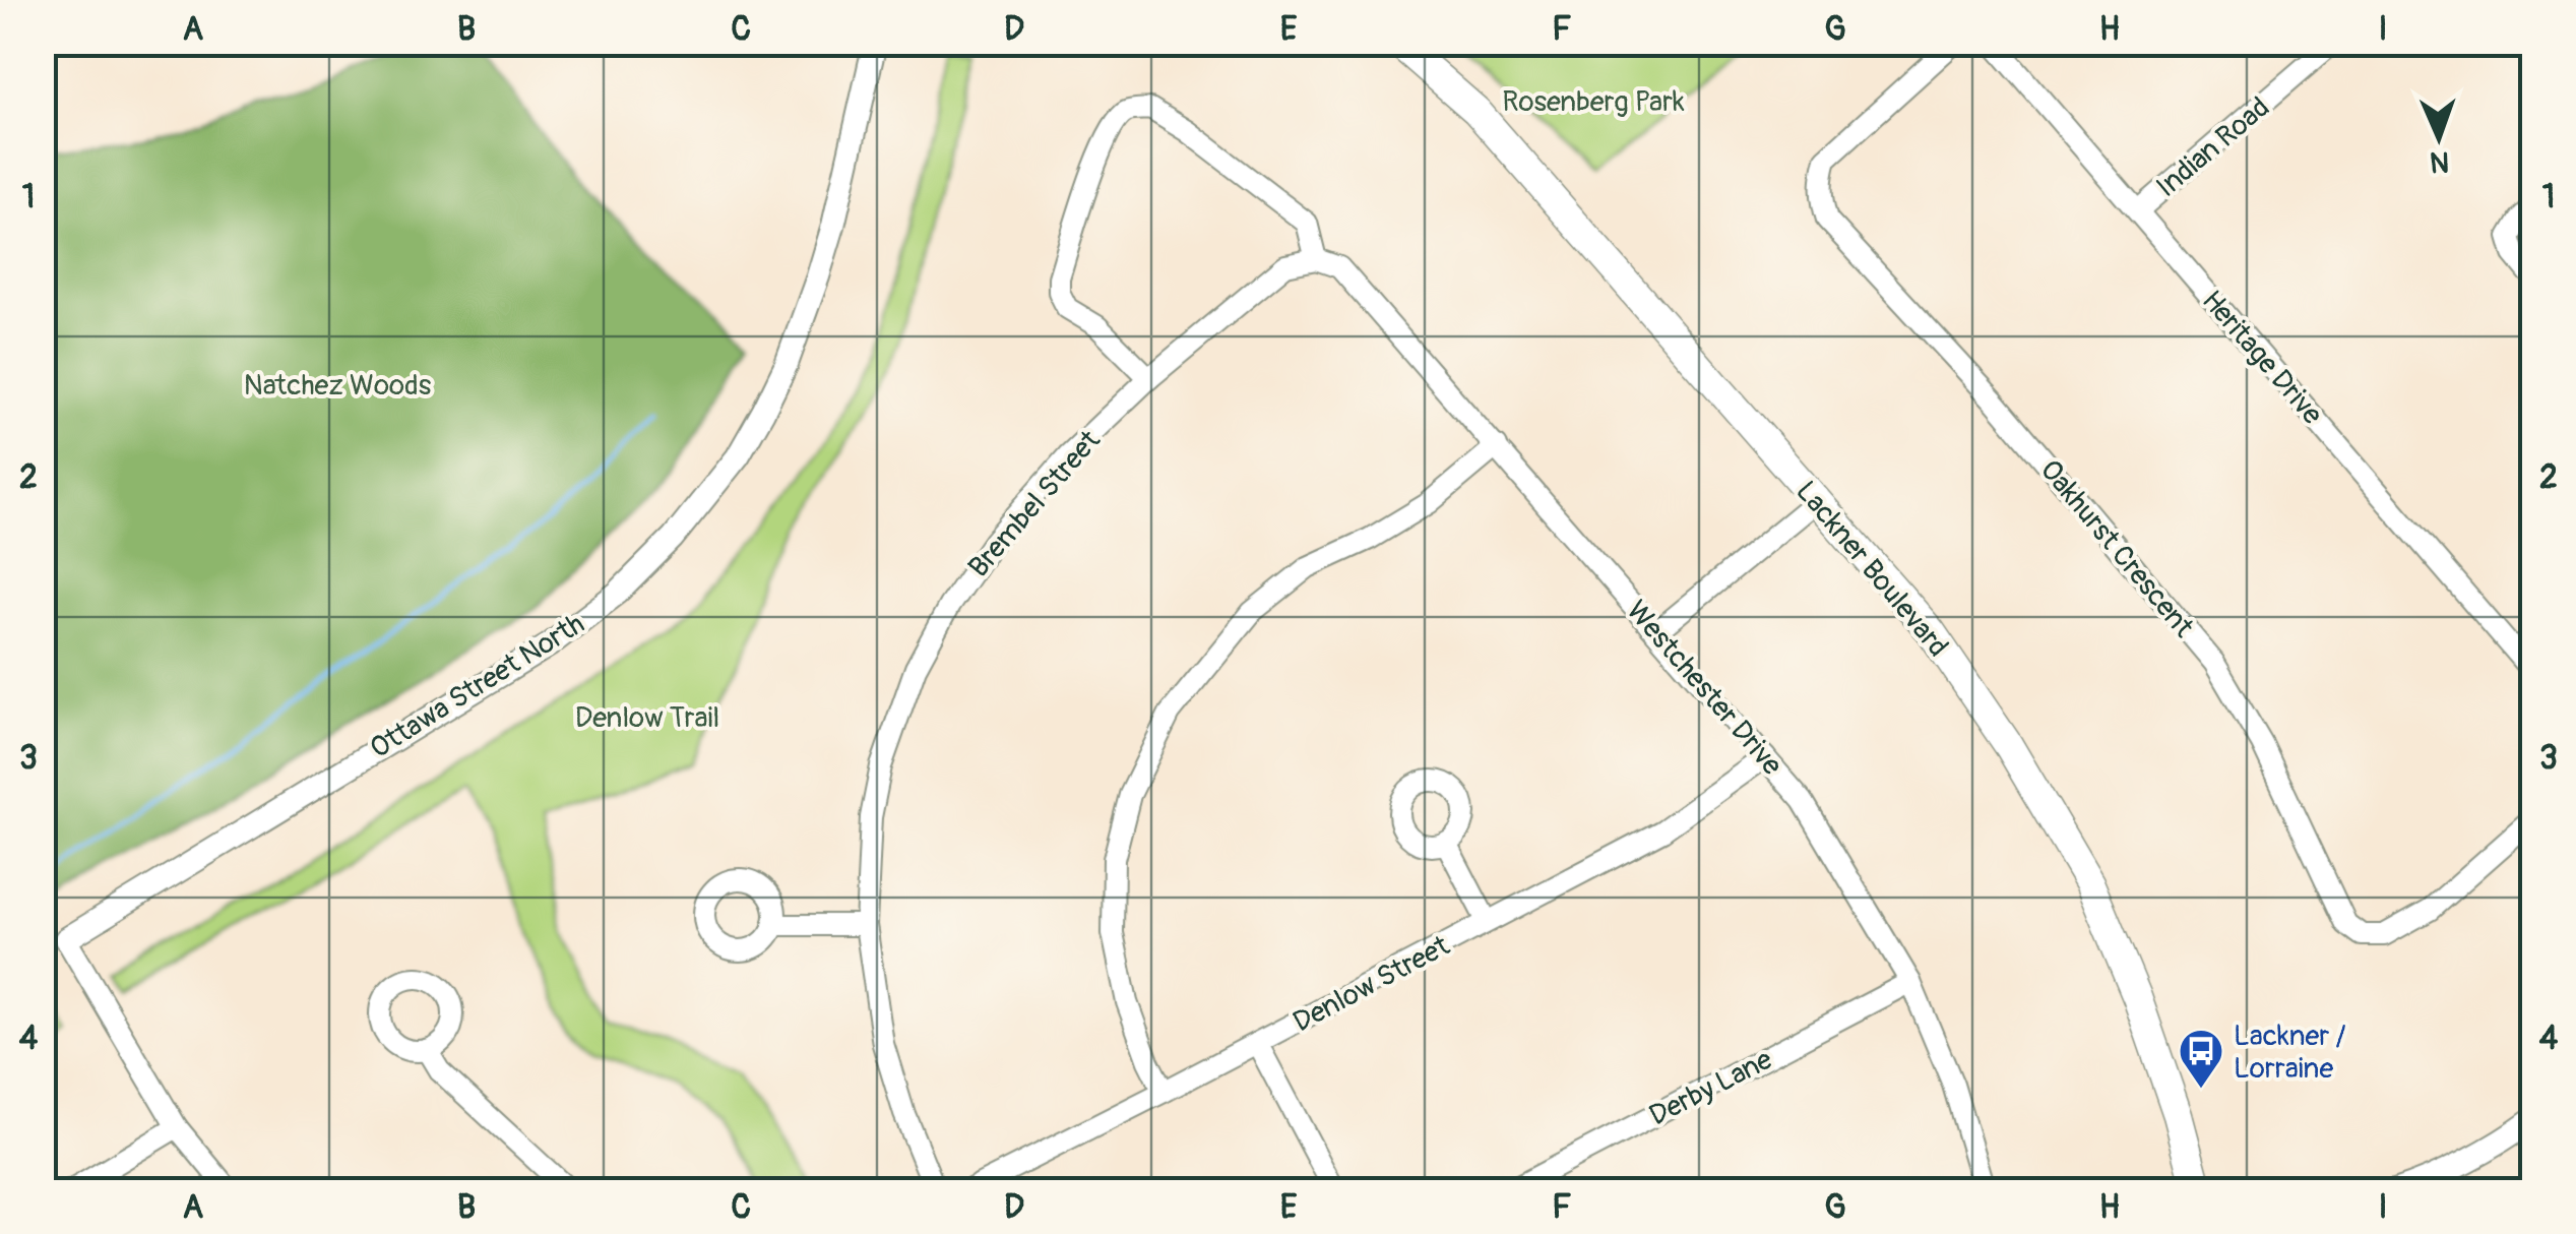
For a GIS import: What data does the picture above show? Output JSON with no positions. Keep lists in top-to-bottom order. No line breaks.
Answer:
{"streets":{"main road":["Lackner Boulevard"],"street":["Indian Road","Heritage Drive","Brembel Street","Oakhurst Crescent","Ottawa Street North","Westchester Drive","Denlow Street","Derby Lane"]},"crossings":[["Indian Road","Heritage Drive"],["Brembel Street","Westchester Drive"],["Westchester Drive","Denlow Street"],["Westchester Drive","Derby Lane"]],"parks":["Rosenberg Park","Natchez Woods","Denlow Trail"],"places":{"bus stop":["Lackner / Lorraine"]},"north":"bottom","grid":{"columns":["A","B","C","D","E","F","G","H","I"],"rows":["1","2","3","4"]}}
